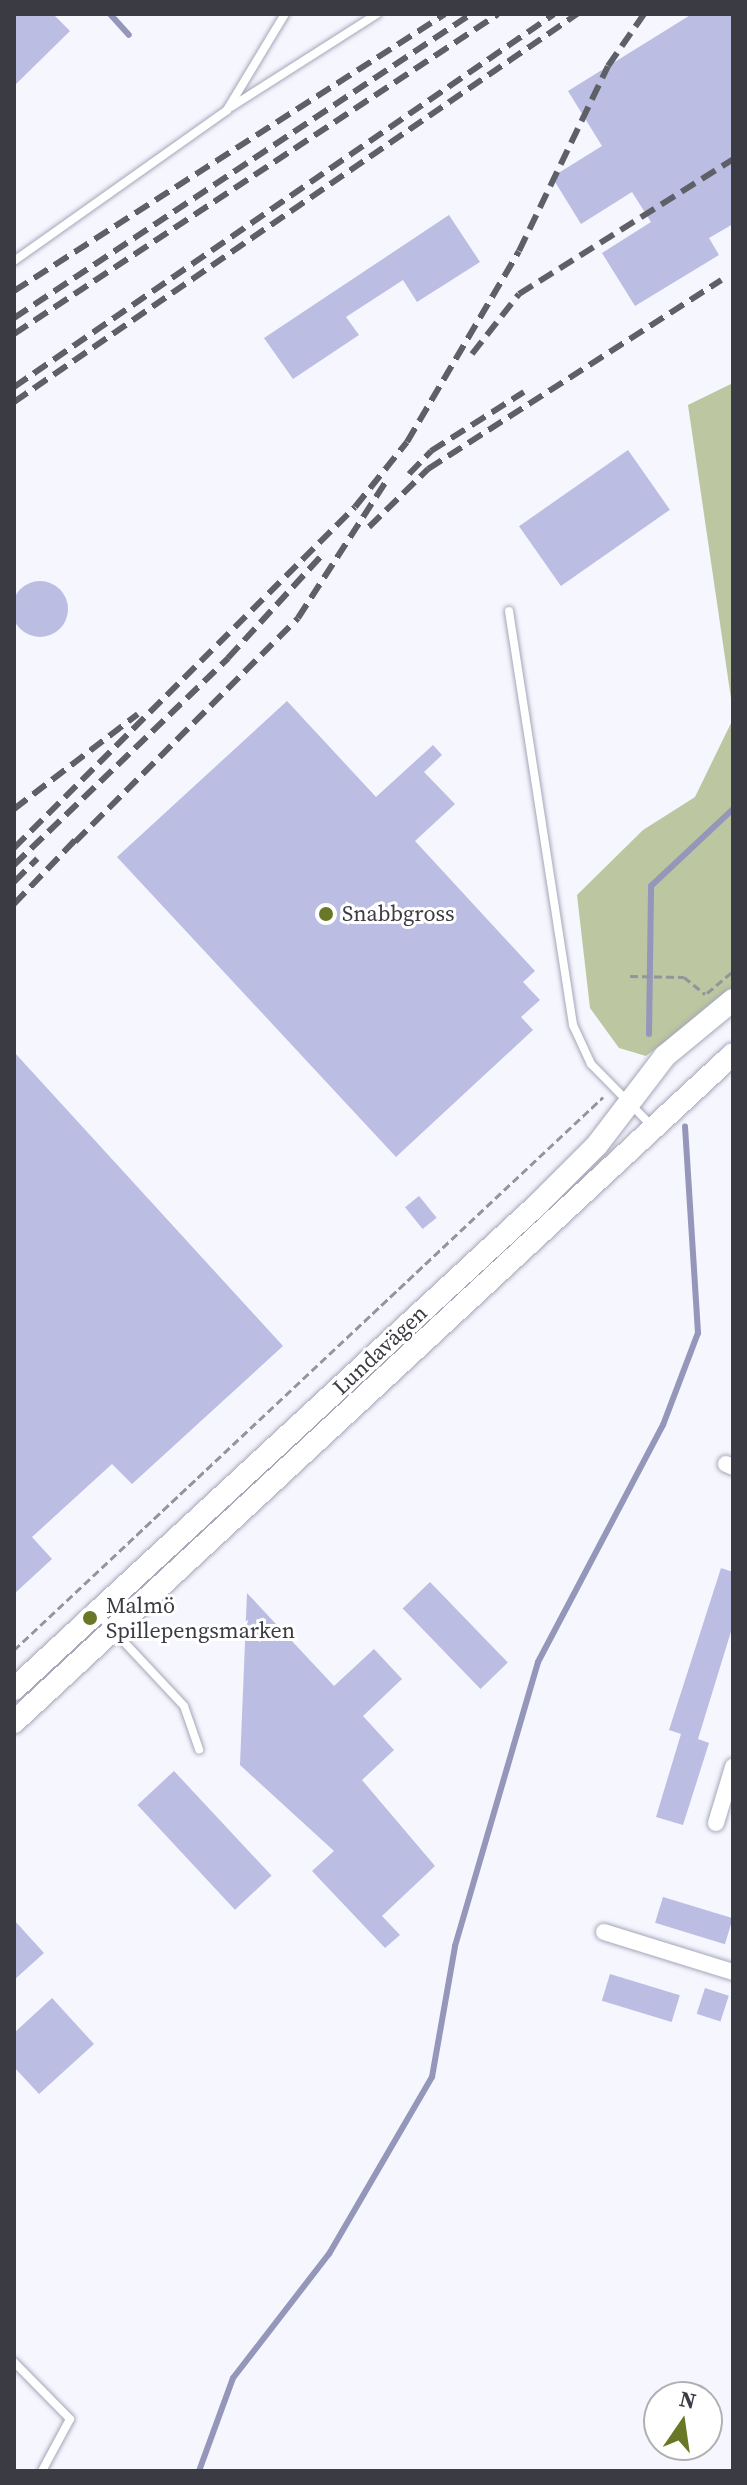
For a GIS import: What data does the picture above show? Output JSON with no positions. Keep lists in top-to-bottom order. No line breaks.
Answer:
{"streets":{"main road":["Lundavägen"]},"places":["Snabbgross","Malmö Spillepengsmarken"],"north":"top"}
